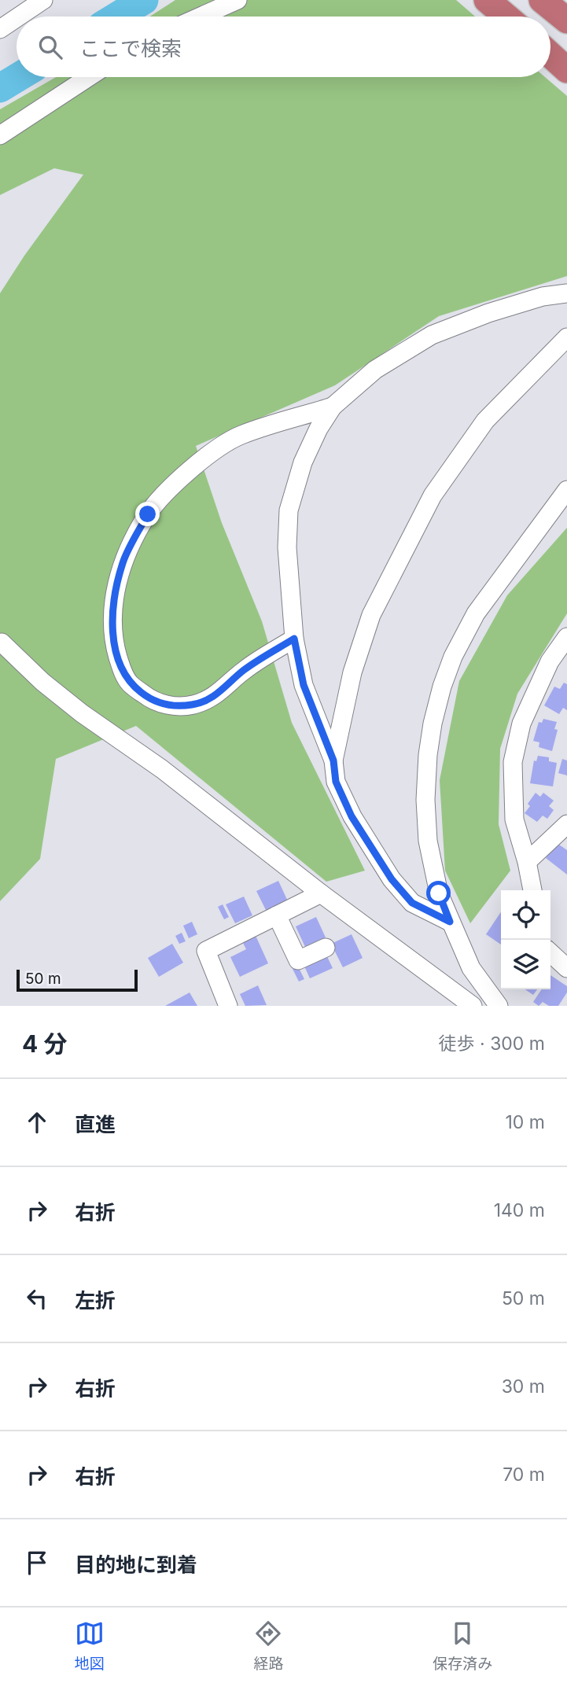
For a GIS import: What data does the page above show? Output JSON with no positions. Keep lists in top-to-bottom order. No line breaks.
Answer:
{"scale_bar":"50 m","page":{"search":"ここで検索","scale":"50 m","heading":["4 分","徒歩 · 300 m"],"list":[["直進","10 m"],["右折","140 m"],["左折","50 m"],["右折","30 m"],["右折","70 m"],"目的地に到着"],"nav":["地図","経路","保存済み"]}}
